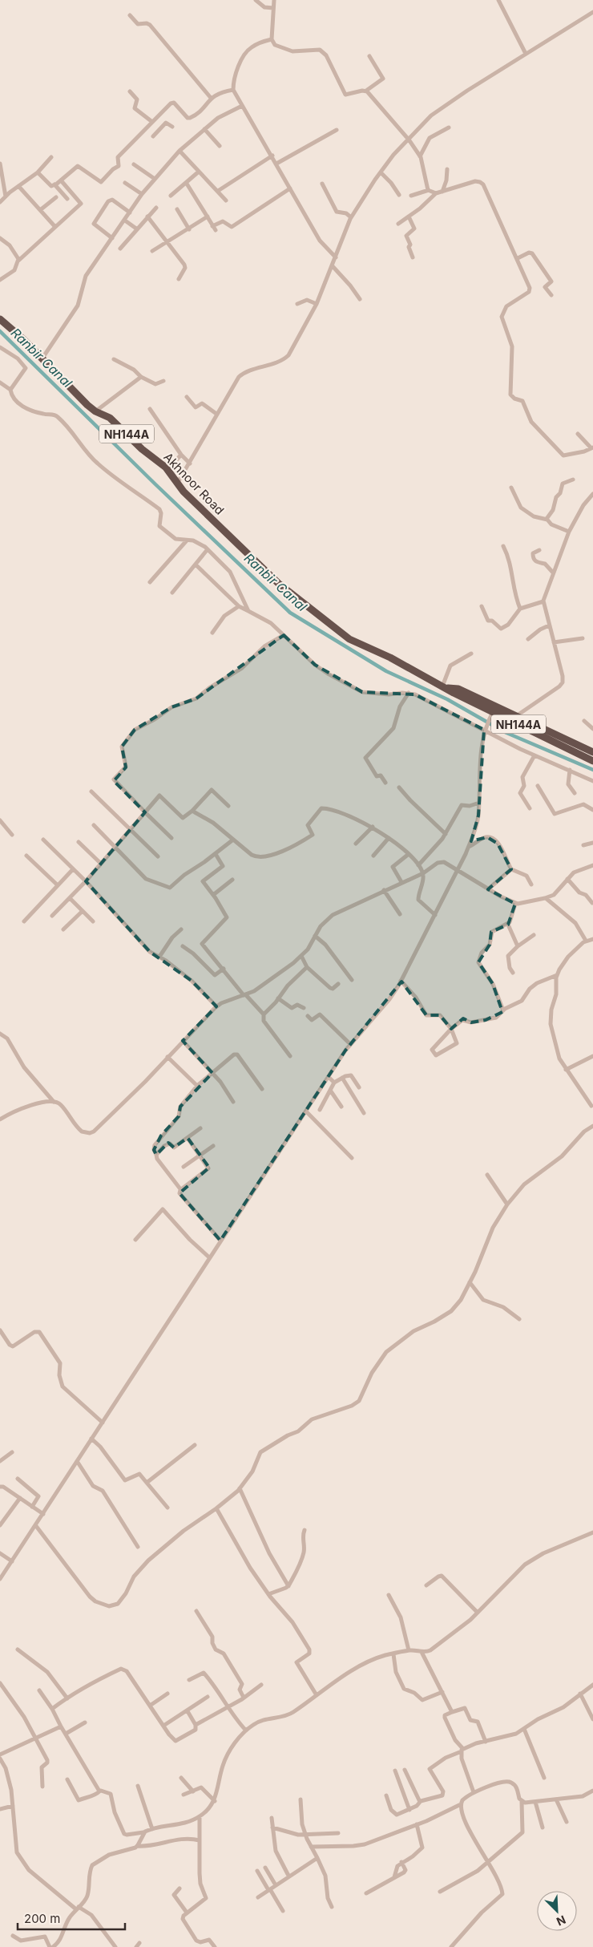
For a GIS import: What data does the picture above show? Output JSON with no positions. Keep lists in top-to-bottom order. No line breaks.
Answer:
{"streets":{"highway":["NH144A","Akhnoor Road"]},"water":["Ranbir Canal"],"scale_bar":"200 m","north":"bottom right"}
